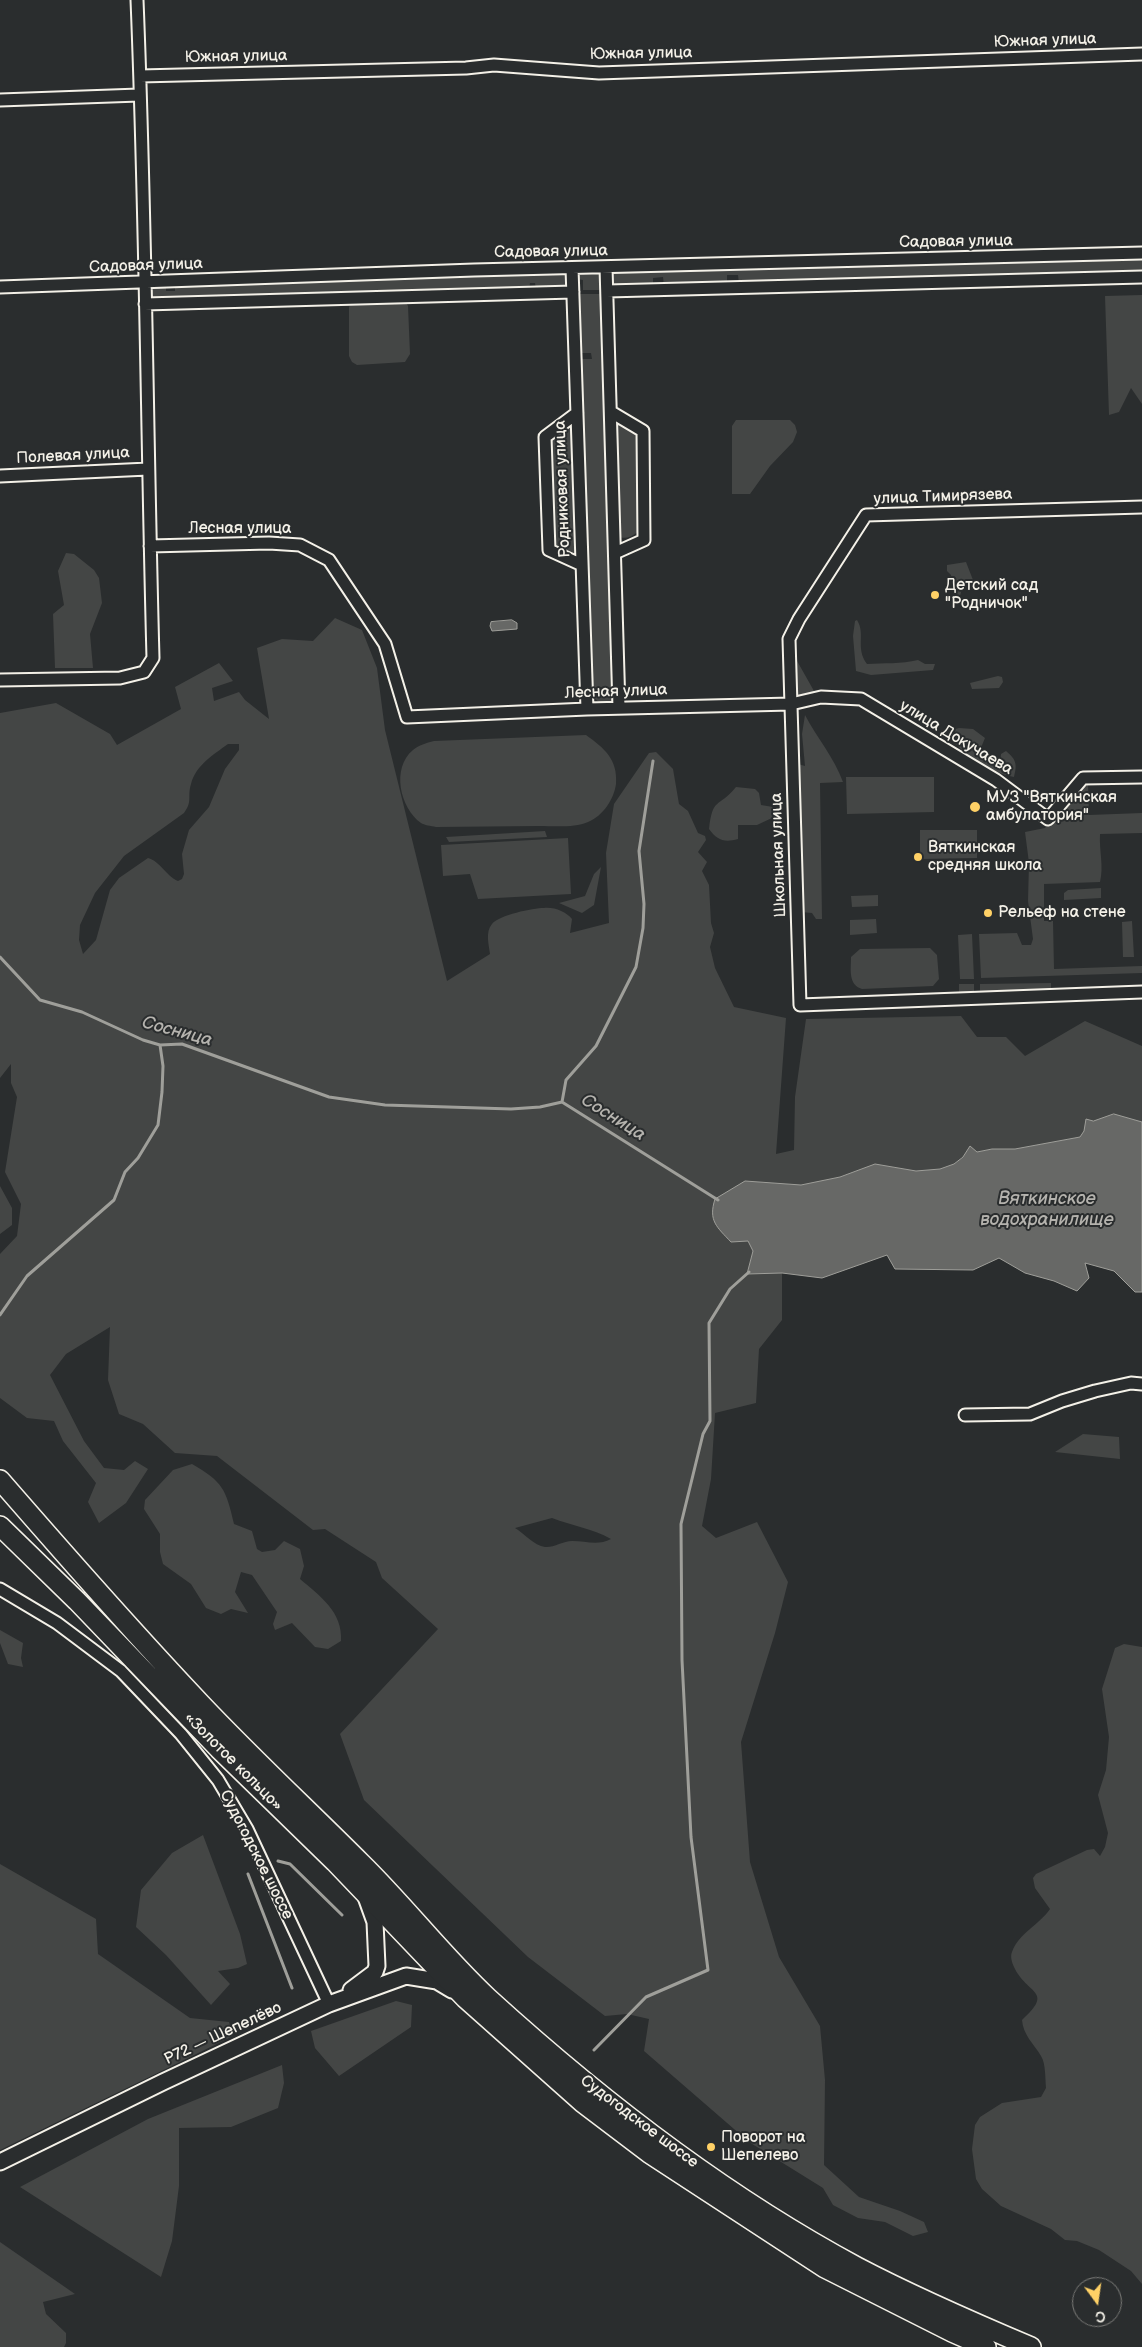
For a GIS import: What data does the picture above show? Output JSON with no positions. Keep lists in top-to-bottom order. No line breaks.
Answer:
{"streets":{"main road":["«Золотое кольцо»","Судогодское шоссе"],"street":["Южная улица","Садовая улица","Полевая улица","Родниковая улица","улица Тимирязева","Лесная улица","улица Докучаева","Школьная улица","Р72 — Шепелёво"]},"crossings":[["Садовая улица","Родниковая улица"],["Родниковая улица","Лесная улица"],["улица Тимирязева","Лесная улица"],["улица Тимирязева","улица Докучаева"],["улица Тимирязева","Школьная улица"],["Лесная улица","улица Докучаева"],["Лесная улица","Школьная улица"],["улица Докучаева","Школьная улица"],["«Золотое кольцо»","Судогодское шоссе"],["«Золотое кольцо»","Р72 — Шепелёво"],["Судогодское шоссе","Р72 — Шепелёво"]],"water":["Сосница","Вяткинское водохранилище"],"places":["Детский сад \"Родничок\"","МУЗ \"Вяткинская амбулатория\"","Вяткинская средняя школа","Рельеф на стене","Поворот на Шепелево"],"north":"bottom"}
